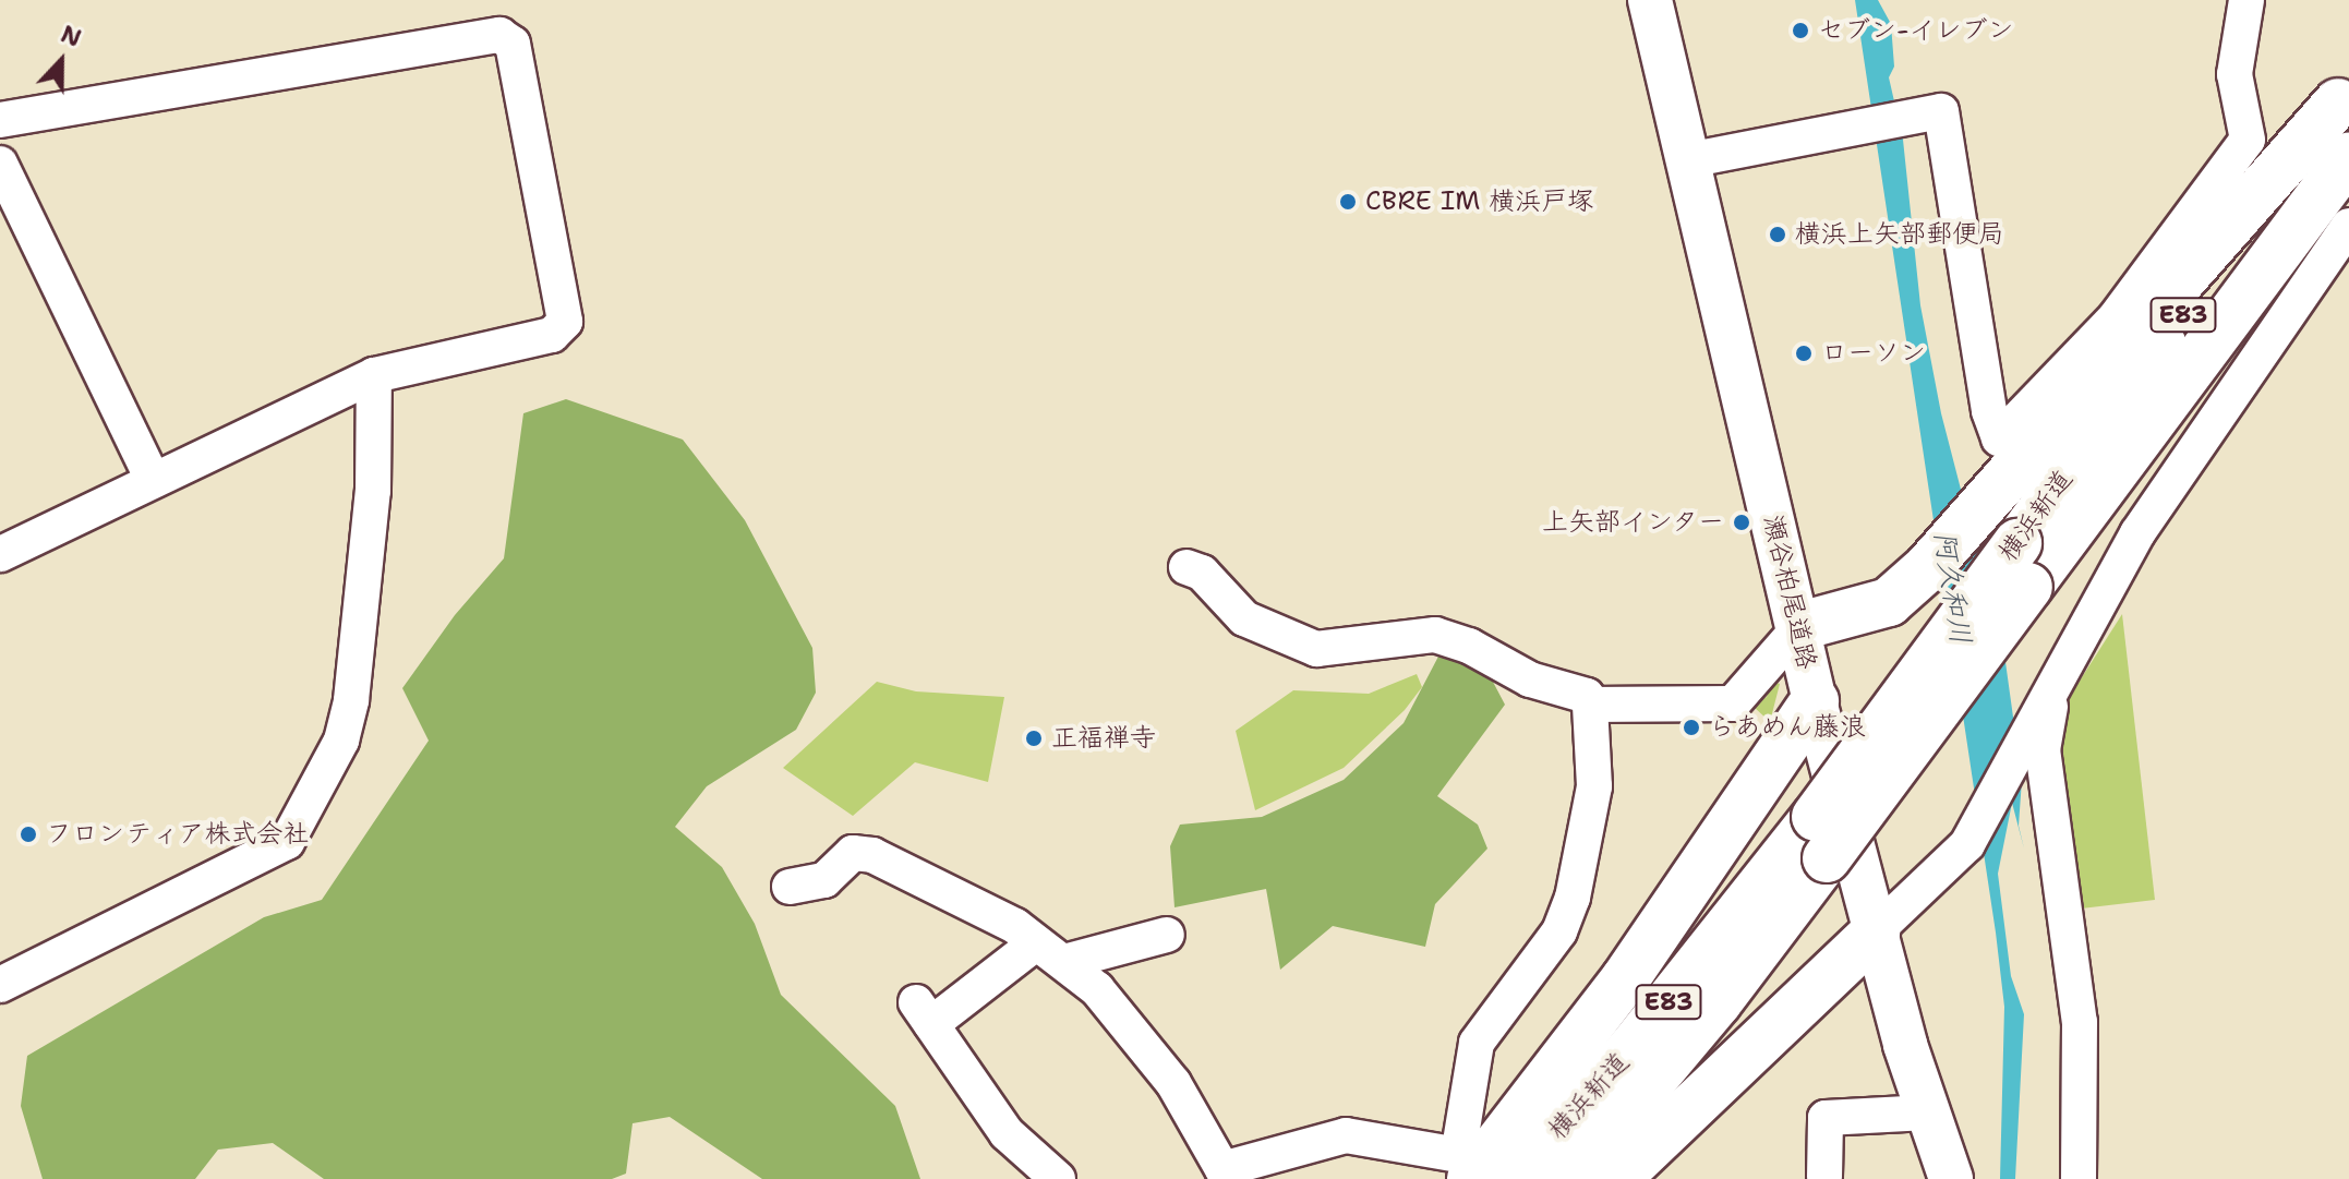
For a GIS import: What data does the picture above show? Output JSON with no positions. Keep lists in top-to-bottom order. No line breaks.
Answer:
{"streets":{"highway":["E83","横浜新道"],"main road":["瀬谷柏尾道路"]},"water":["阿久和川"],"places":["セブン-イレブン","CBRE IM 横浜戸塚","横浜上矢部郵便局","ローソン","上矢部インター","らあめん藤浪","正福禅寺","フロンティア株式会社"],"north":"top"}
